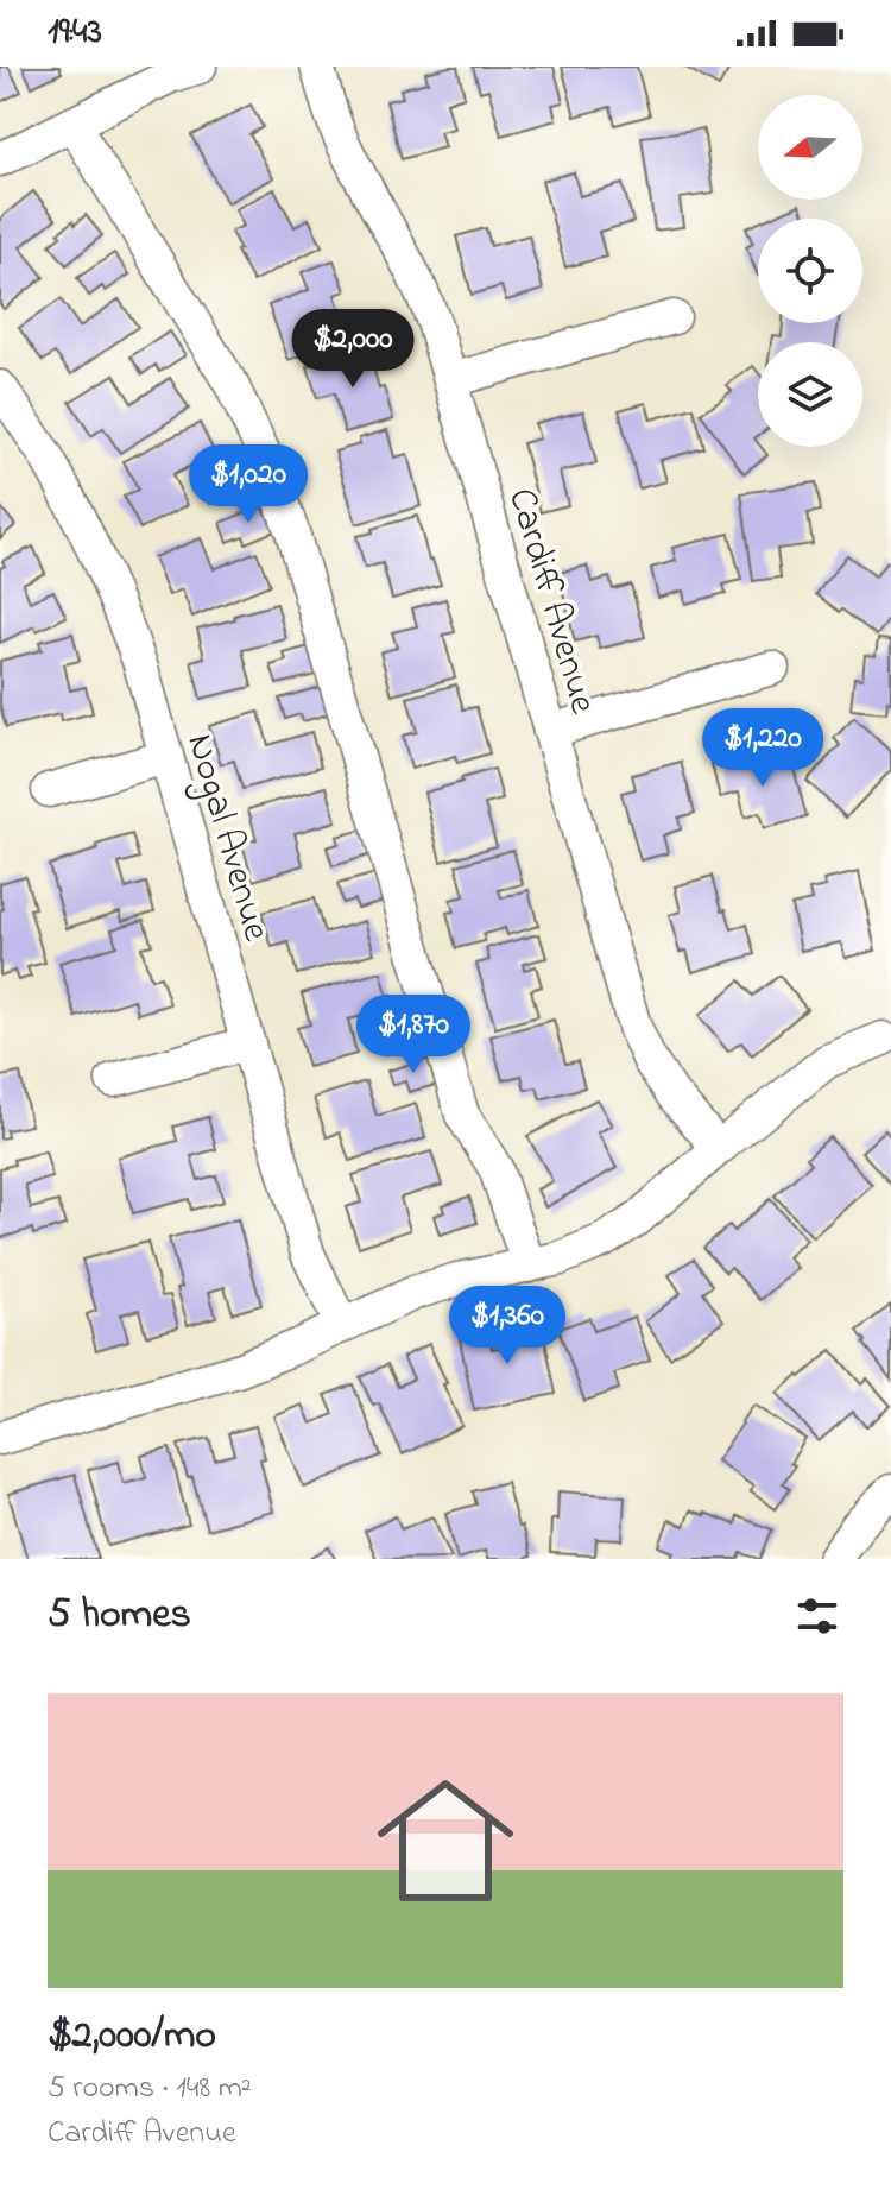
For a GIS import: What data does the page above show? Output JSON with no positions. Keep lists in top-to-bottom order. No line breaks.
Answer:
{"streets":{"street":["Cardiff Avenue","Nogal Avenue"]},"north":"left","page":{"status":"19:43","price":["$2,000","$1,020","$1,220","$1,870","$1,360"],"heading":"5 homes","list":[{"name":"$2,000/mo","note":"5 rooms · 148 m² · Cardiff Avenue"}]}}
